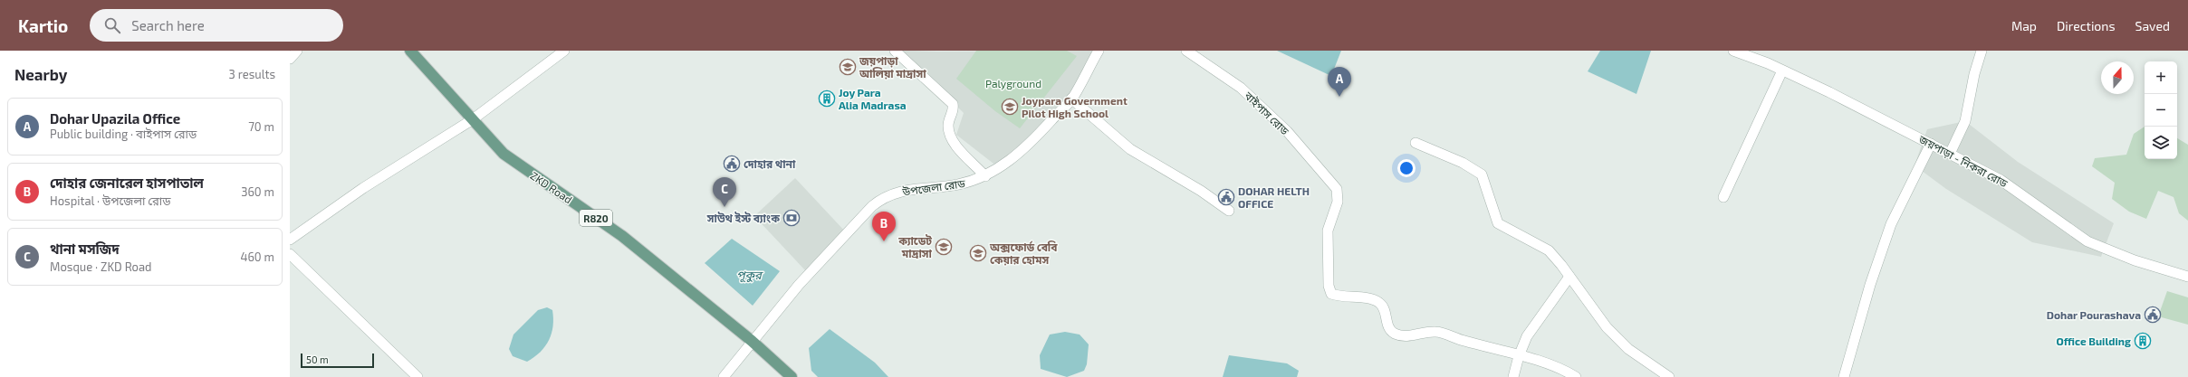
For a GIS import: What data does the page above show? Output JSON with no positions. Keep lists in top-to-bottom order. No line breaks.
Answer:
{"streets":{"main road":["ZKD Road","R820"],"street":["বাইপাস রোড","জয়পাড়া - নিকরা রোড","উপজেলা রোড"]},"crossings":[["ZKD Road","উপজেলা রোড"]],"water":["পূকুর"],"parks":["Palyground"],"places":{"school or university":["জয়পাড়া আলিয়া মাদ্রাসা","Joypara Government Pilot High School","ক্যাডেট মাদ্রাসা","অক্সফোর্ড বেবি কেয়ার হোমস"],"building":["Joy Para Alia Madrasa","Office Building"],"public building":["দোহার থানা","DOHAR HELTH OFFICE","Dohar Pourashava"],"bank":["সাউথ ইস্ট ব্যাংক"]},"scale_bar":"50 m","north":"top","page":{"header":"Kartio","search":"Search here","nav":["Map","Directions","Saved"],"heading":["Nearby","3 results"],"map_buttons":["+","−"],"pins":["A","C","B"],"list":[{"mark":"A","name":"Dohar Upazila Office","note":"Public building · বাইপাস রোড","value":"70 m"},{"mark":"B","name":"দোহার জেনারেল হাসপাতাল","note":"Hospital · উপজেলা রোড","value":"360 m"},{"mark":"C","name":"থানা মসজিদ","note":"Mosque · ZKD Road","value":"460 m"}],"scale":"50 m"}}
